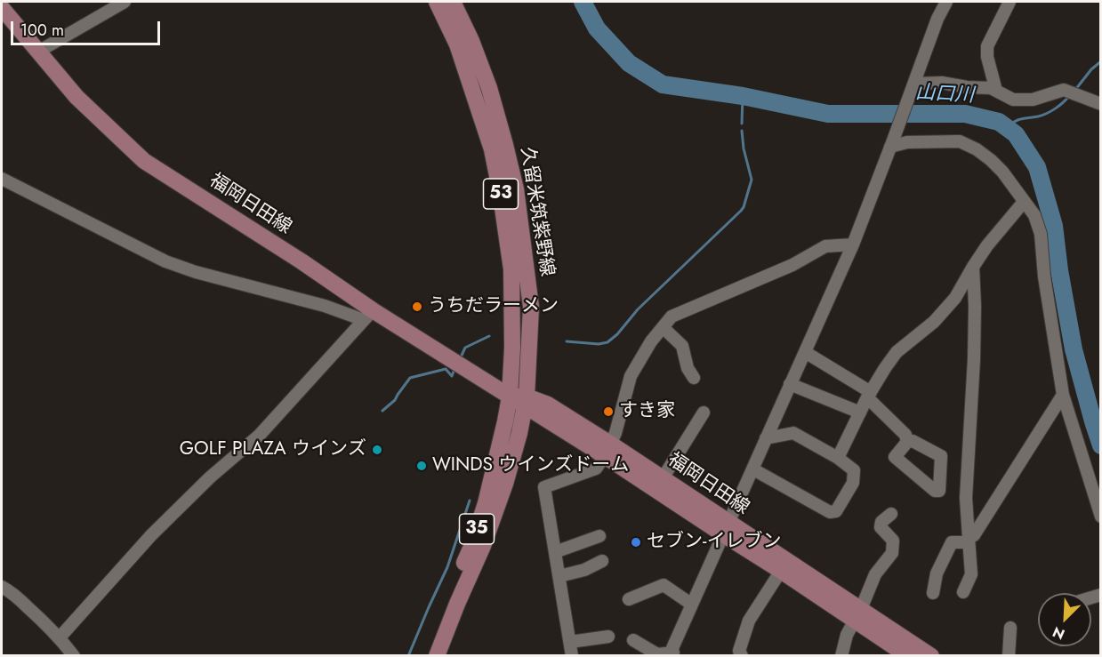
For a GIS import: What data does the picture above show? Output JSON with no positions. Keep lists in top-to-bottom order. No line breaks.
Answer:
{"streets":{"main road":["53","福岡日田線","久留米筑紫野線","35"]},"crossings":[["福岡日田線","久留米筑紫野線"],["福岡日田線","35"],["久留米筑紫野線","35"]],"water":["山口川"],"places":["うちだラーメン","すき家","GOLF PLAZA ウインズ","WINDS ウインズドーム","セブン-イレブン"],"scale_bar":"100 m","north":"bottom left"}
